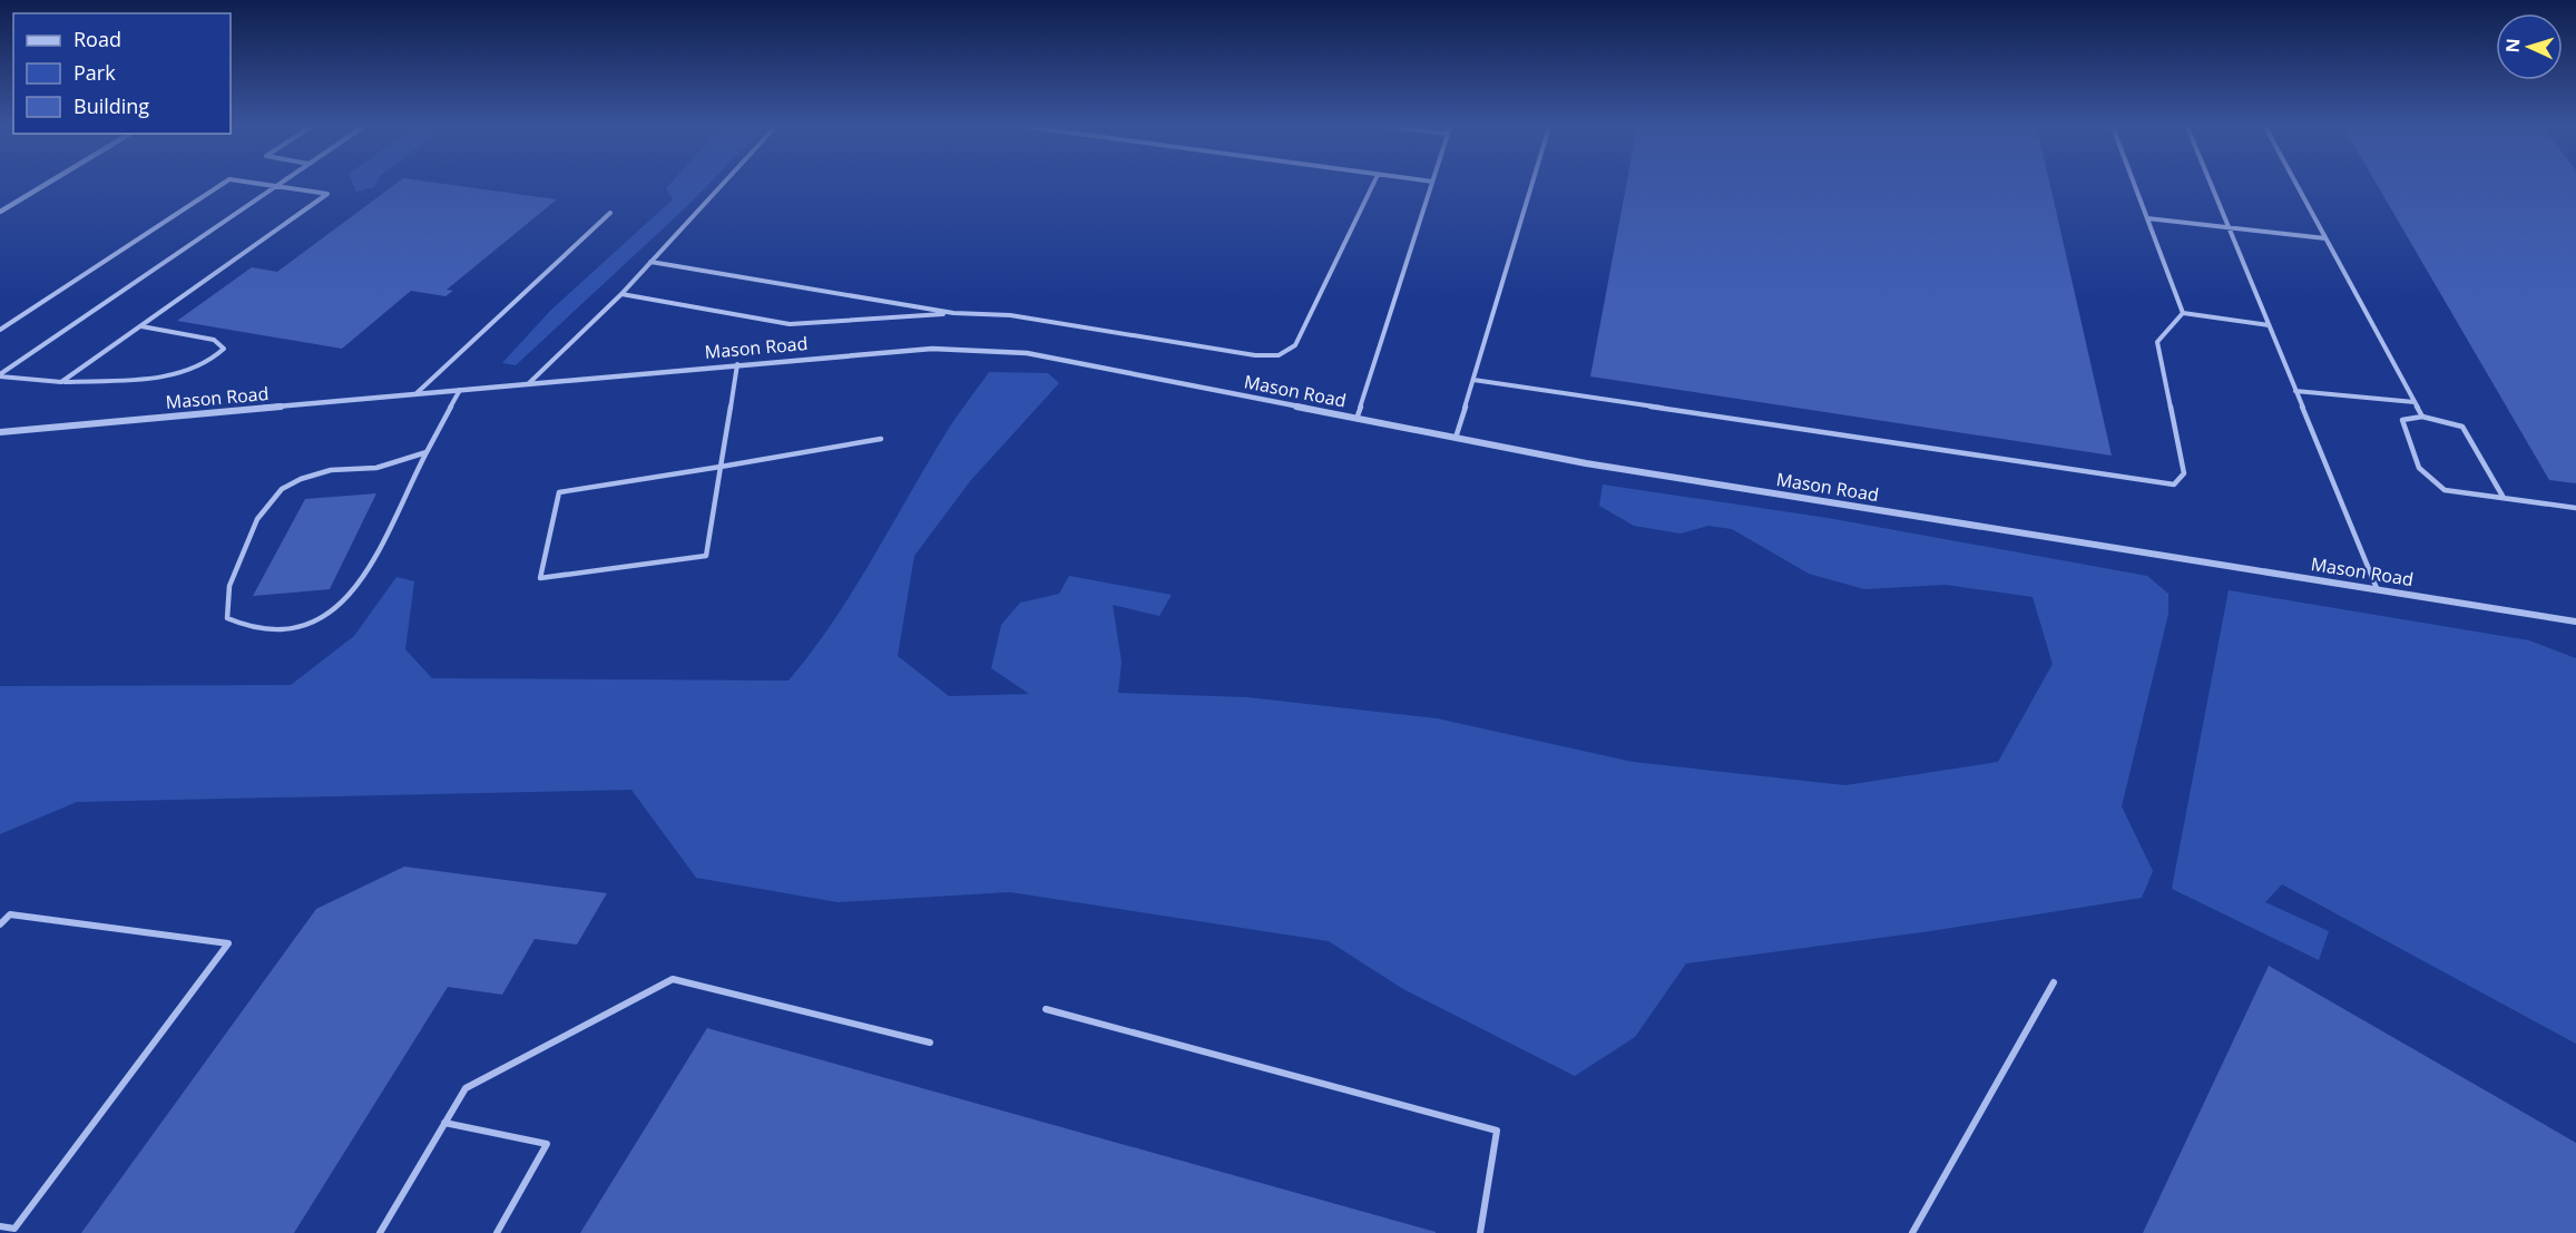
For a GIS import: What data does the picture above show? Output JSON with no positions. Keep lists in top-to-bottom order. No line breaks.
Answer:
{"streets":{"street":["Mason Road"]},"legend":["Road","Park","Building"],"north":"left"}
